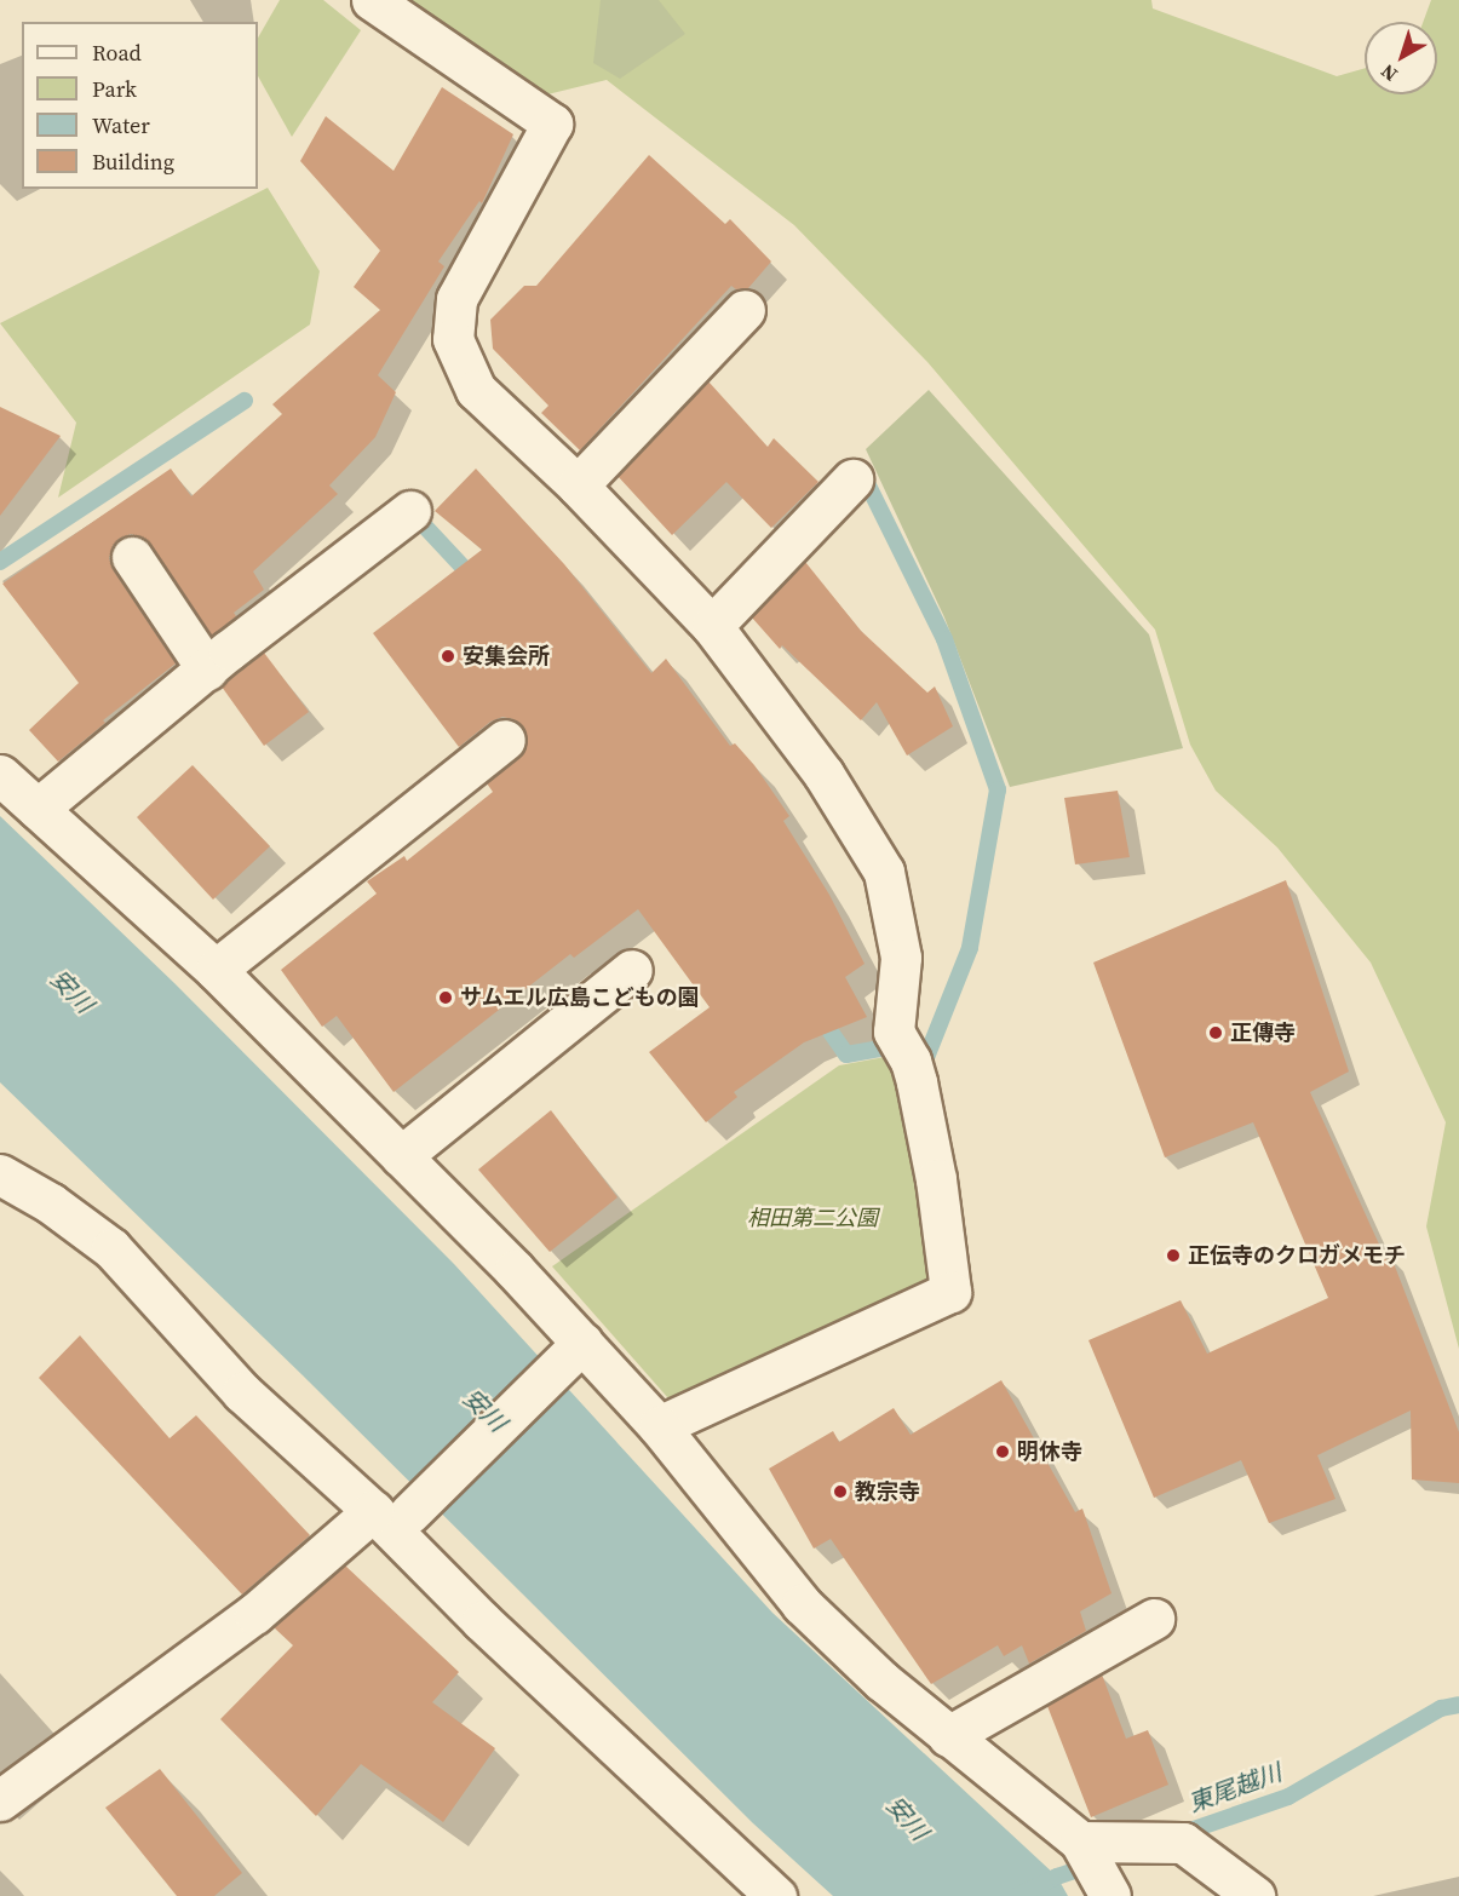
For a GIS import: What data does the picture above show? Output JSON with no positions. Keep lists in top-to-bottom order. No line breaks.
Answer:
{"water":["安川","東尾越川"],"parks":["相田第二公園"],"places":["安集会所","サムエル広島こどもの園","正傳寺","正伝寺のクロガメモチ","明休寺","教宗寺"],"legend":["Road","Park","Water","Building"],"north":"bottom left"}
